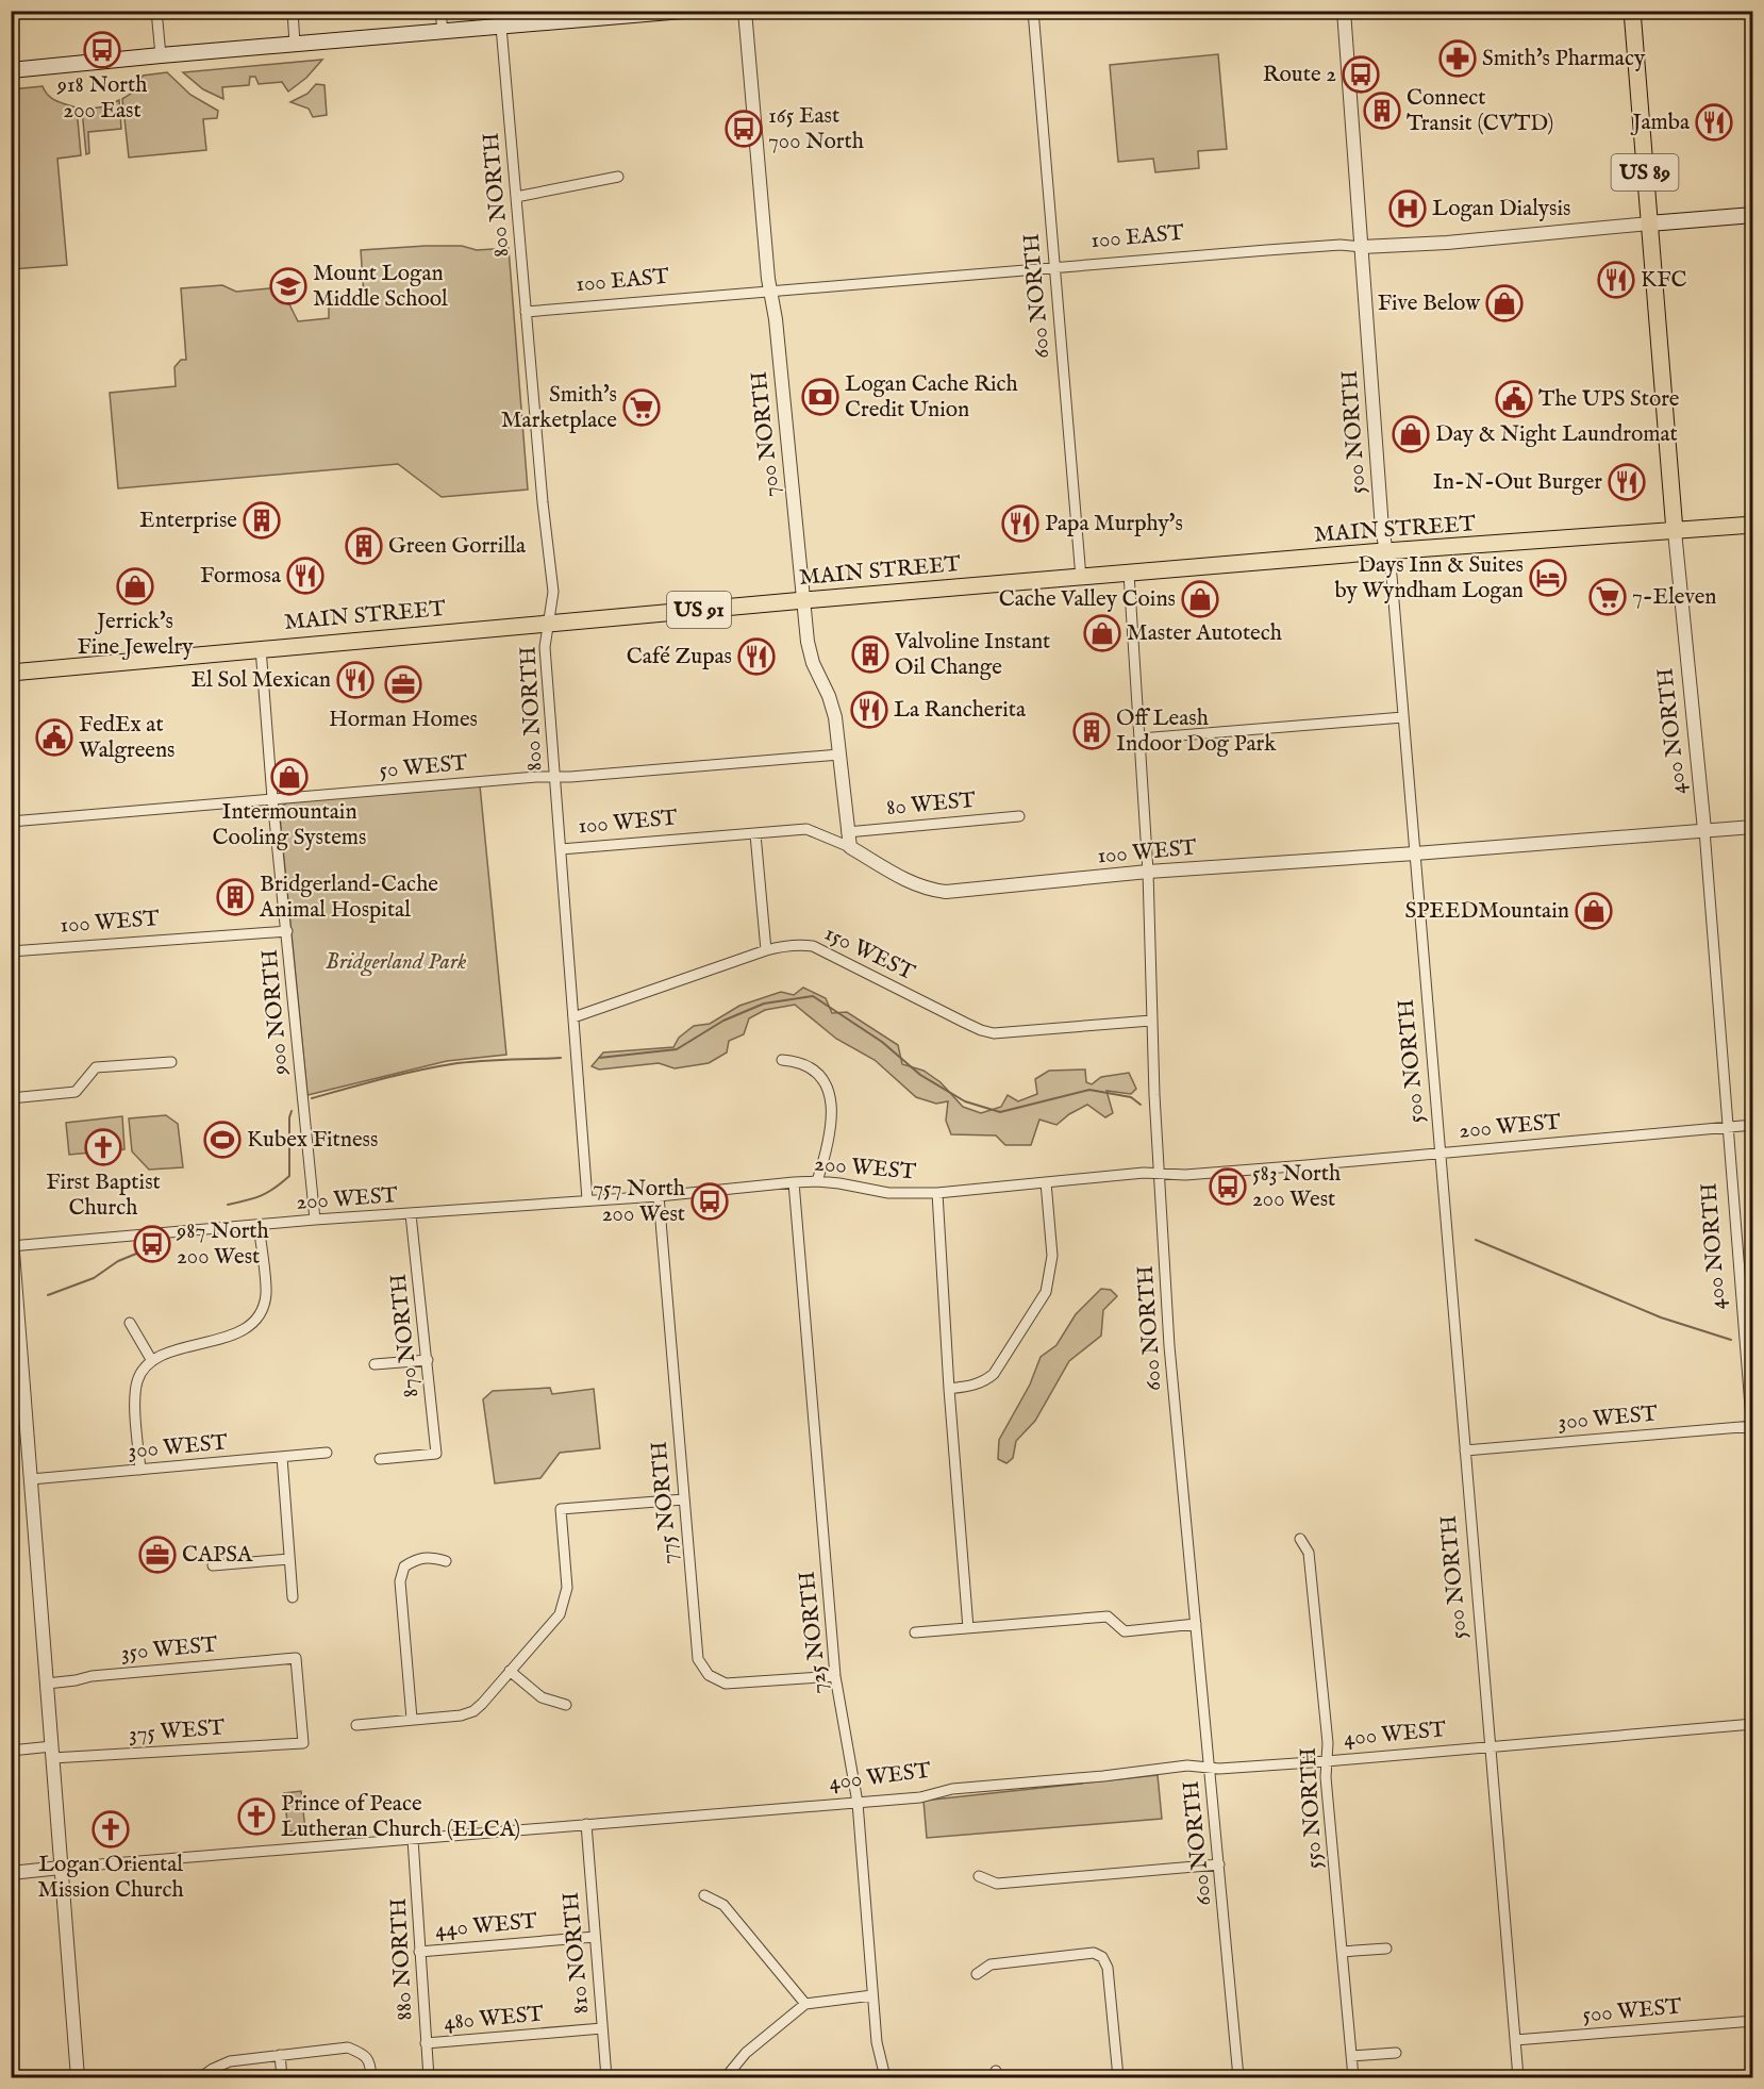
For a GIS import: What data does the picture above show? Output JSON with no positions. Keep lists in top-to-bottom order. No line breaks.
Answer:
{"streets":{"main road":["US 89","100 EAST","MAIN STREET","US 91","400 NORTH"],"street":["800 NORTH","600 NORTH","500 NORTH","700 NORTH","50 WEST","80 WEST","100 WEST","150 WEST","900 NORTH","200 WEST","870 NORTH","300 WEST","775 NORTH","725 NORTH","350 WEST","375 WEST","400 WEST","550 NORTH","440 WEST","810 NORTH","880 NORTH","500 WEST","480 WEST"]},"crossings":[["800 NORTH","100 EAST"],["800 NORTH","MAIN STREET"],["800 NORTH","50 WEST"],["800 NORTH","100 WEST"],["800 NORTH","150 WEST"],["800 NORTH","200 WEST"],["100 EAST","600 NORTH"],["100 EAST","500 NORTH"],["100 EAST","700 NORTH"],["100 EAST","400 NORTH"],["600 NORTH","MAIN STREET"],["600 NORTH","100 WEST"],["600 NORTH","150 WEST"],["600 NORTH","200 WEST"],["600 NORTH","400 WEST"],["500 NORTH","MAIN STREET"],["500 NORTH","100 WEST"],["500 NORTH","200 WEST"],["500 NORTH","300 WEST"],["500 NORTH","400 WEST"],["500 NORTH","500 WEST"],["700 NORTH","MAIN STREET"],["700 NORTH","50 WEST"],["700 NORTH","80 WEST"],["700 NORTH","100 WEST"],["MAIN STREET","400 NORTH"],["MAIN STREET","900 NORTH"],["400 NORTH","100 WEST"],["400 NORTH","200 WEST"],["400 NORTH","300 WEST"],["50 WEST","900 NORTH"],["100 WEST","900 NORTH"],["900 NORTH","200 WEST"],["200 WEST","870 NORTH"],["200 WEST","775 NORTH"],["200 WEST","725 NORTH"],["775 NORTH","725 NORTH"],["725 NORTH","400 WEST"],["350 WEST","375 WEST"],["400 WEST","550 NORTH"],["400 WEST","810 NORTH"],["400 WEST","880 NORTH"],["440 WEST","810 NORTH"],["440 WEST","880 NORTH"],["810 NORTH","480 WEST"],["880 NORTH","480 WEST"]],"parks":["Bridgerland Park"],"places":{"bus stop":["918 North 200 East","Route 2","165 East 700 North","583 North 200 West","757 North 200 West","987 North 200 West"],"pharmacy":["Smith's Pharmacy"],"building":["Connect Transit (CVTD)","Enterprise","Green Gorrilla","Valvoline Instant Oil Change","Off Leash Indoor Dog Park","Bridgerland-Cache Animal Hospital"],"restaurant":["Jamba","KFC","In-N-Out Burger","Papa Murphy's","Formosa","Café Zupas","El Sol Mexican","La Rancherita"],"hospital":["Logan Dialysis"],"school or university":["Mount Logan Middle School"],"shop":["Five Below","Day & Night Laundromat","Jerrick's Fine Jewelry","Cache Valley Coins","Master Autotech","Intermountain Cooling Systems","SPEEDMountain"],"bank":["Logan Cache Rich Credit Union"],"public building":["The UPS Store","FedEx at Walgreens"],"supermarket":["Smith's Marketplace","7-Eleven"],"hotel":["Days Inn & Suites by Wyndham Logan"],"office":["Horman Homes","CAPSA"],"sports":["Kubex Fitness"],"church":["First Baptist Church","Prince of Peace Lutheran Church (ELCA)","Logan Oriental Mission Church"]}}
